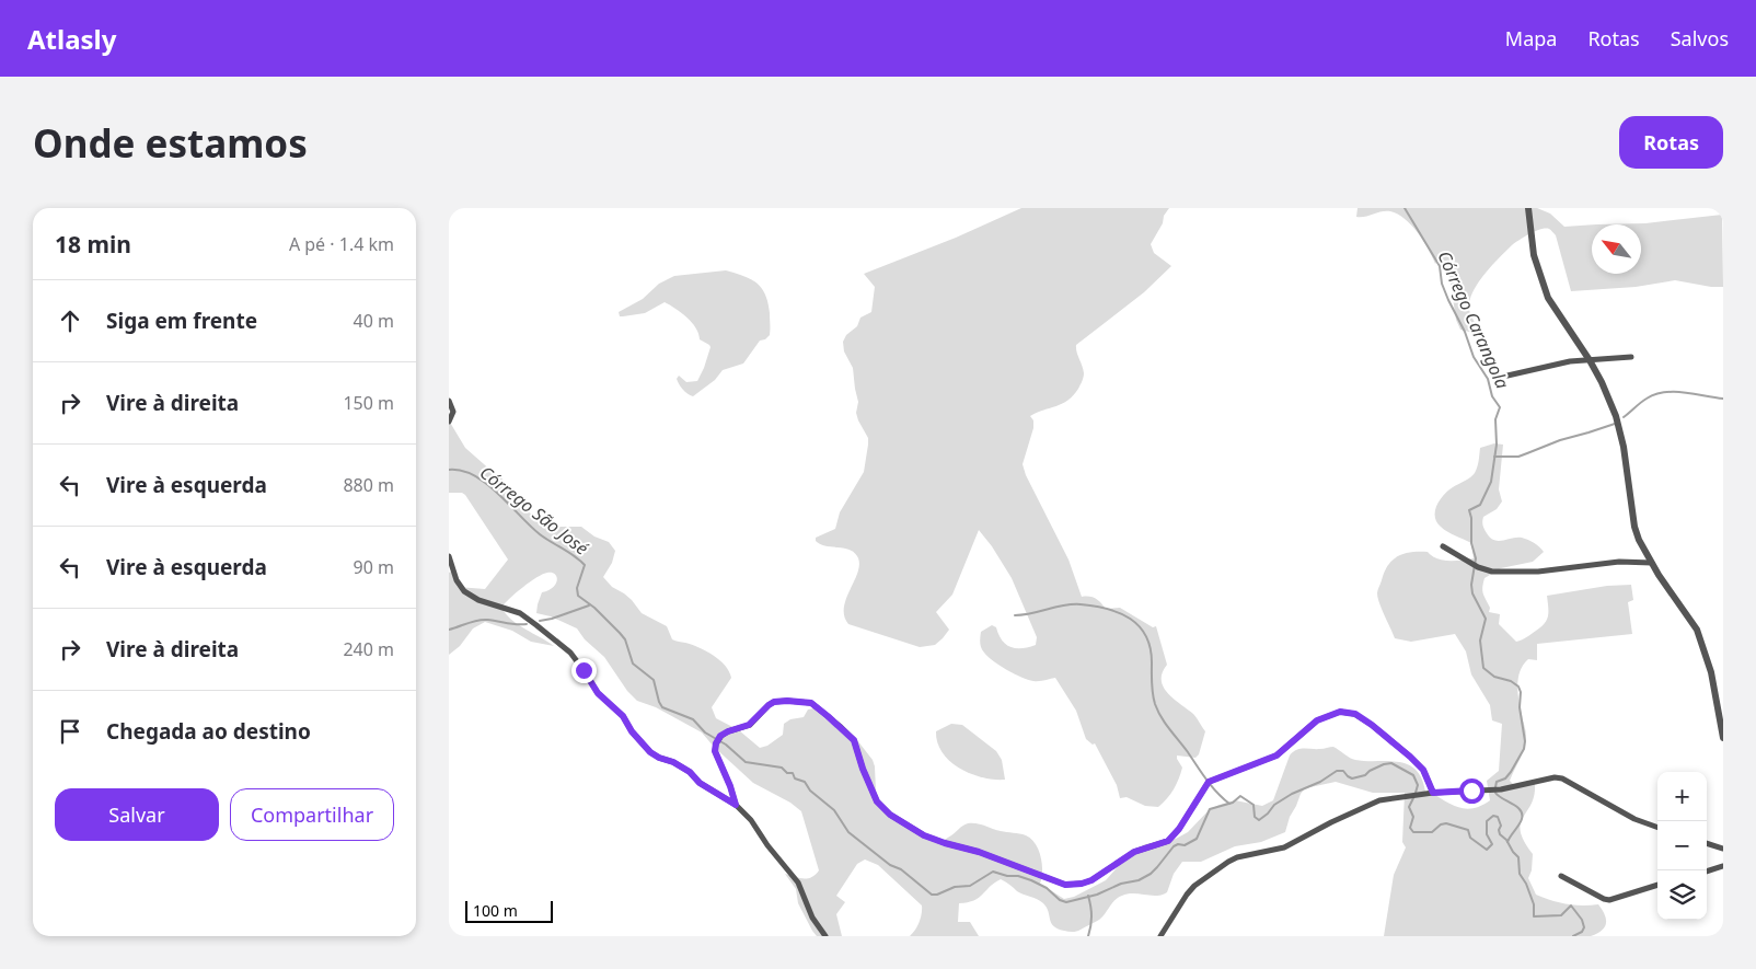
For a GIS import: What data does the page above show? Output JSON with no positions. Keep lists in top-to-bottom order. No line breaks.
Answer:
{"water":["Córrego Carangola","Córrego São José"],"scale_bar":"100 m","north":"top left","page":{"header":"Atlasly","nav":["Mapa","Rotas","Salvos"],"buttons":["Rotas",["Salvar","Compartilhar"]],"title":"Onde estamos","heading":["18 min","A pé · 1.4 km"],"list":[["Siga em frente","40 m"],["Vire à direita","150 m"],["Vire à esquerda","880 m"],["Vire à esquerda","90 m"],["Vire à direita","240 m"],"Chegada ao destino"],"map_buttons":["+","−"],"scale":"100 m"}}
